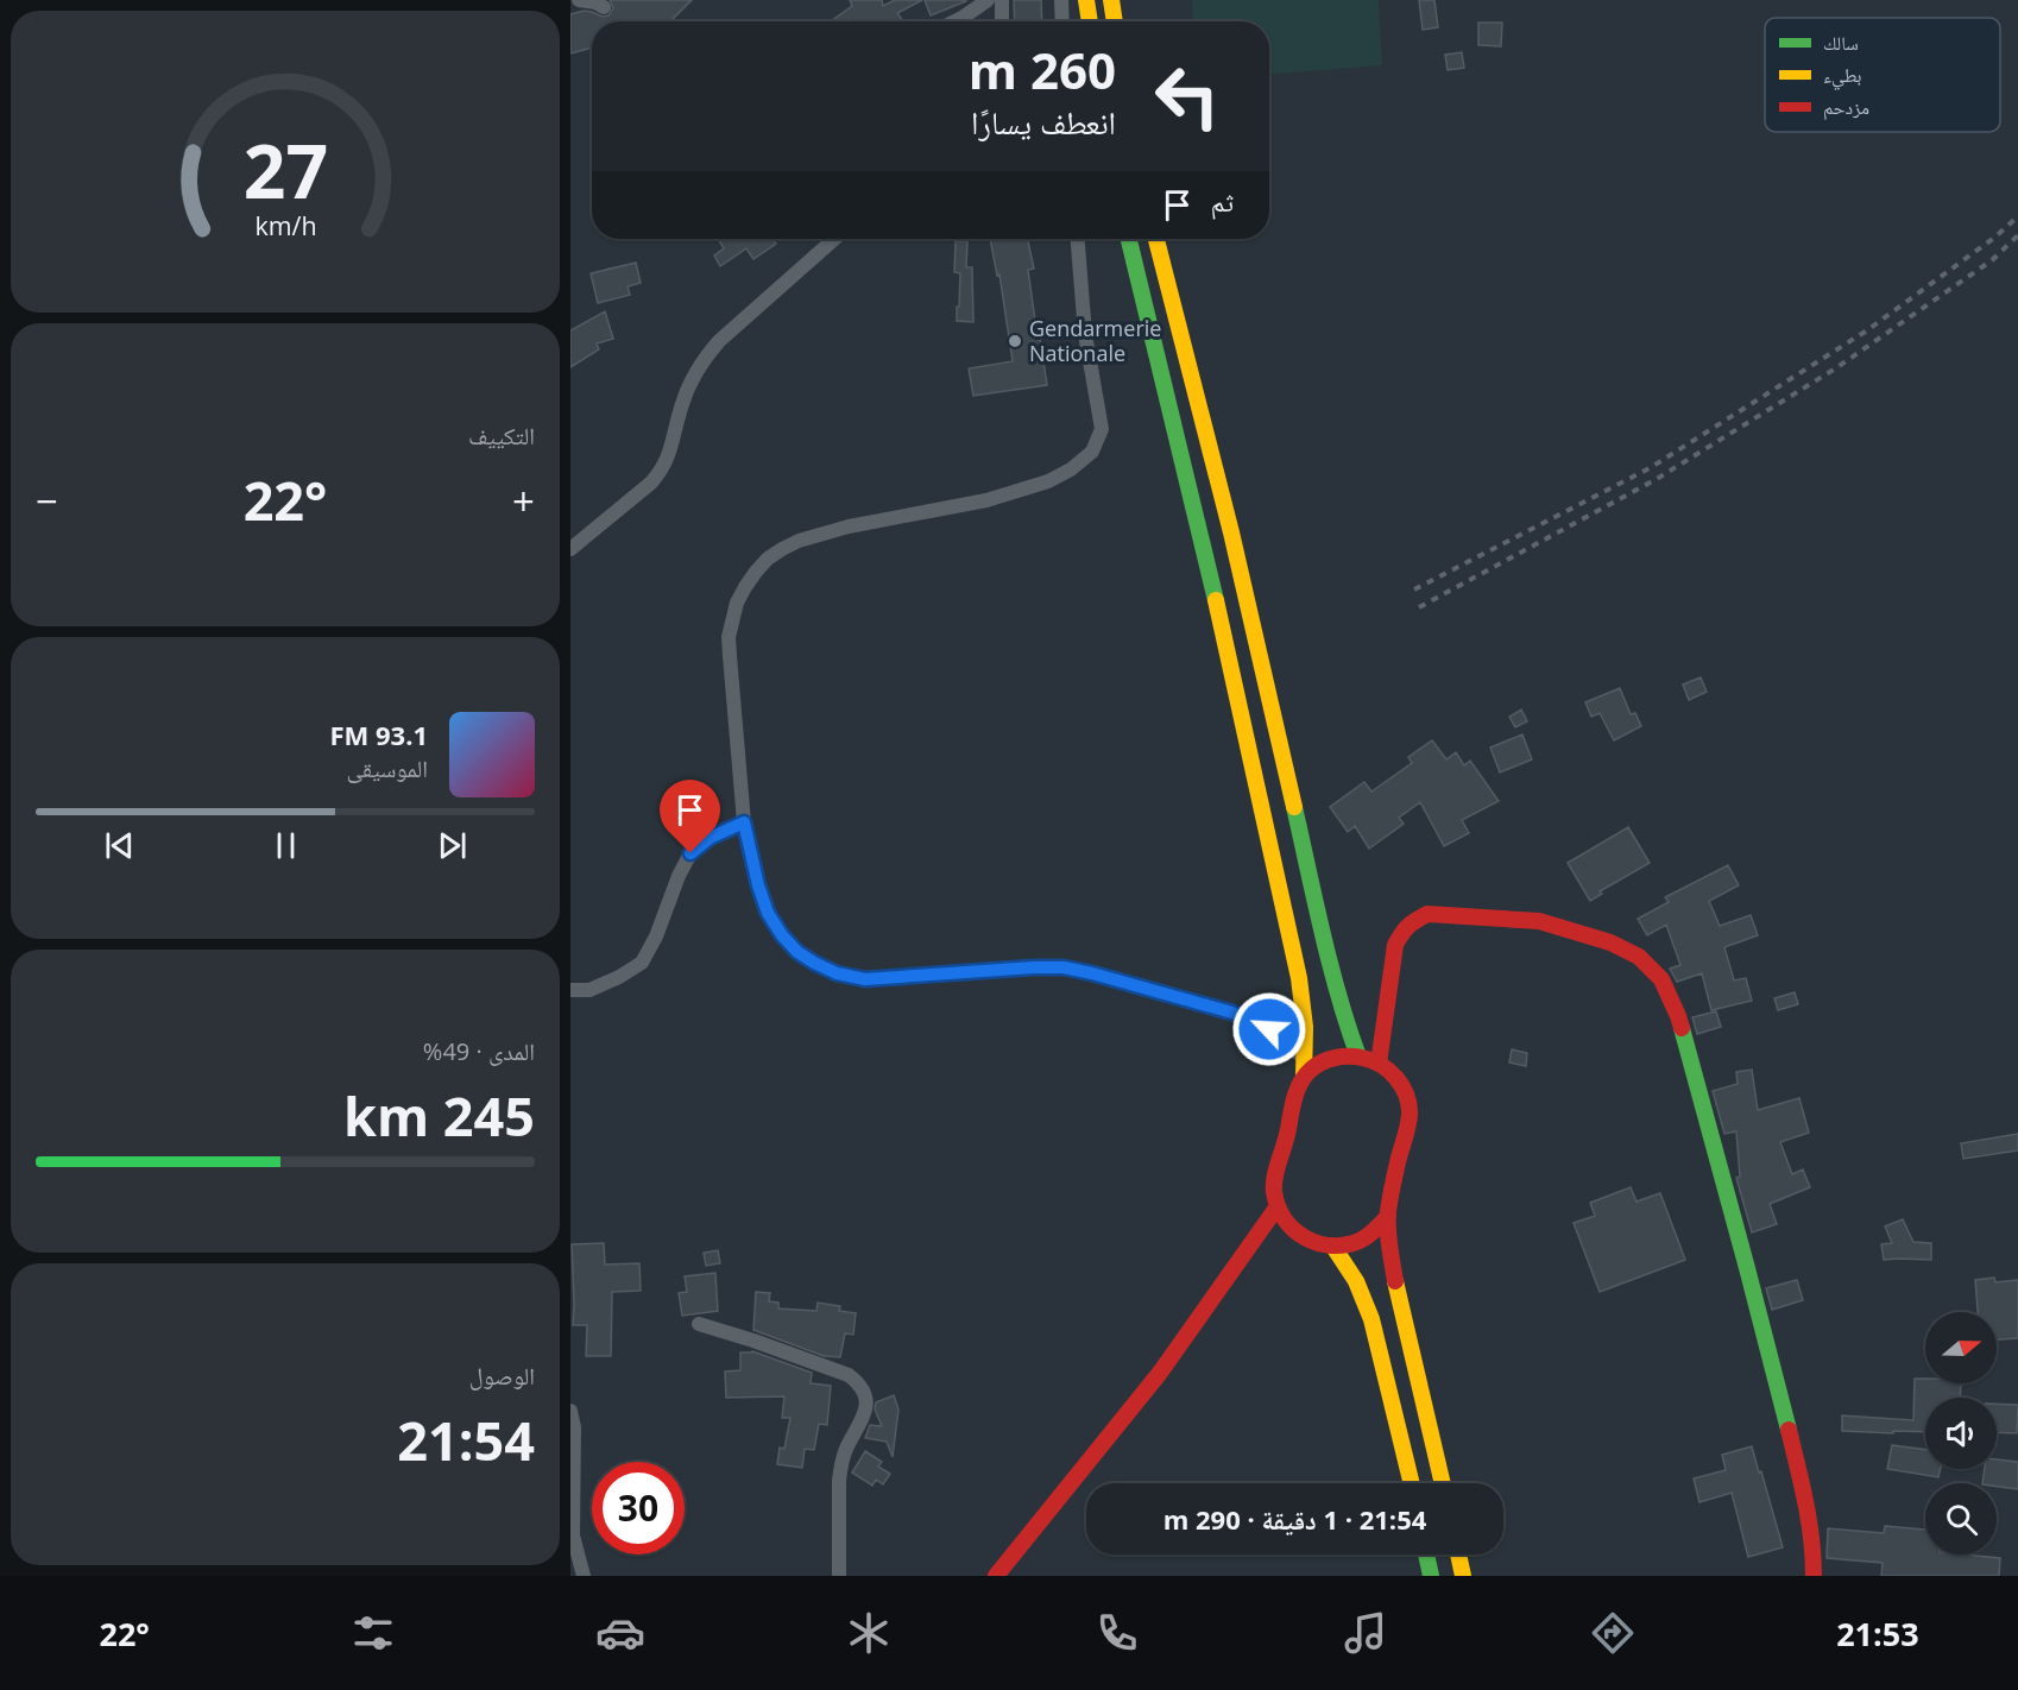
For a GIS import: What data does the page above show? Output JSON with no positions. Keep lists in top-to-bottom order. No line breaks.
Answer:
{"places":["Gendarmerie Nationale"],"legend":["سالك","بطيء","مزدحم"],"north":"right","page":{"turn":["260 m","انعطف يسارًا"],"then":"ثم","tile":["التكييف",["المدى · 49%","245 km"],["الوصول","21:54"]],"heat":["−","22°","+"],"song":["93.1 FM","الموسيقى"],"limit":"30","trip":"21:54 · 1 دقيقة · 290 m","tabs":["21:53","22°"],"gauge":["27","km/h"]}}
